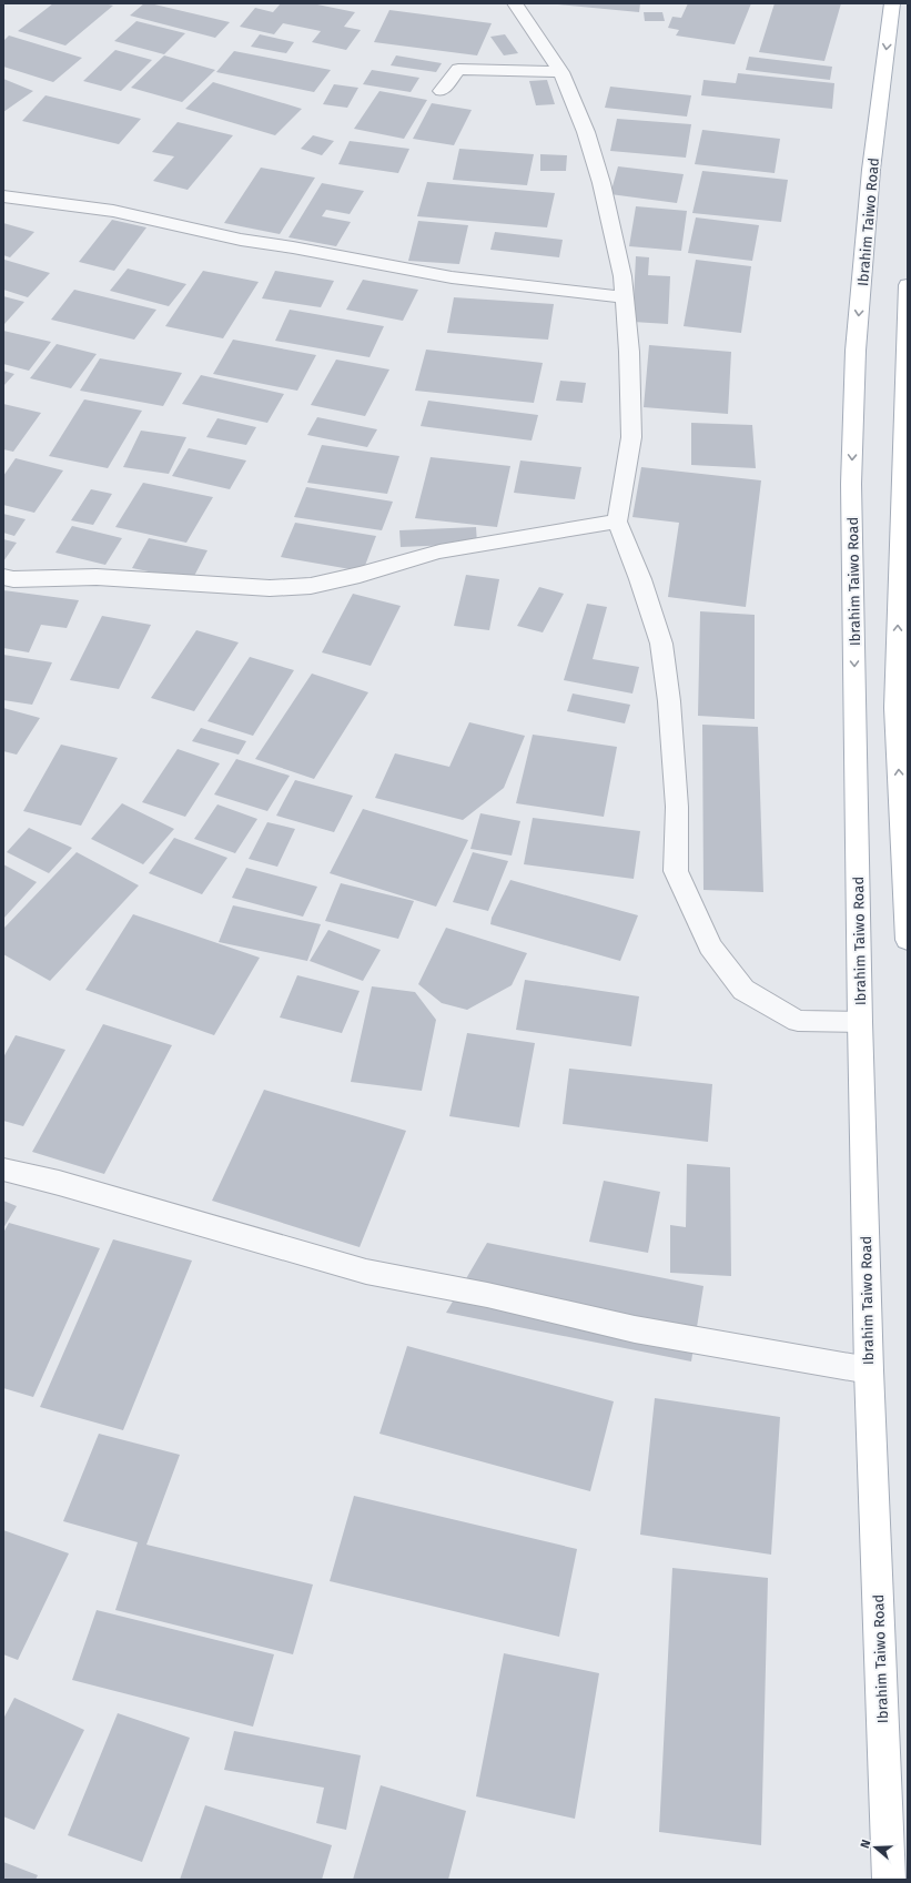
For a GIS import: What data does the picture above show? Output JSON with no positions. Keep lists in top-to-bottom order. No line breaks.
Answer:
{"streets":{"main road":["Ibrahim Taiwo Road"]},"north":"left"}
